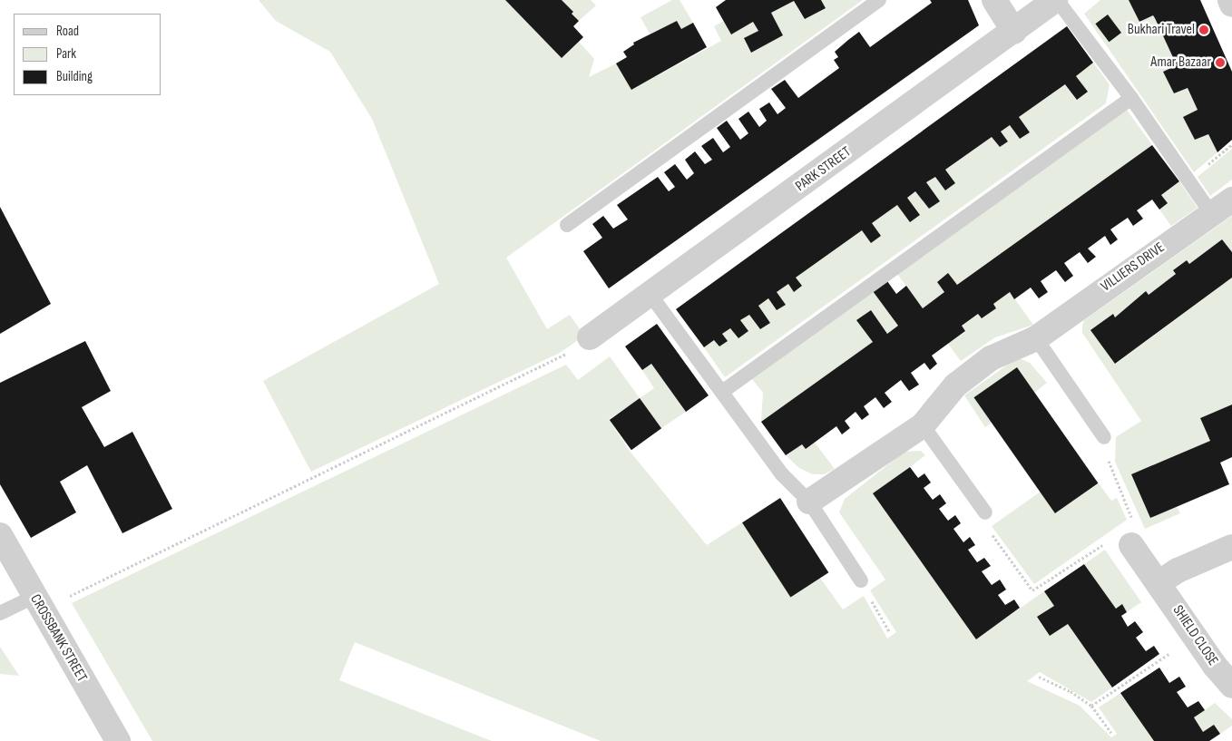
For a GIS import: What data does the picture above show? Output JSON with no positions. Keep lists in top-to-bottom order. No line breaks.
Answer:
{"streets":{"street":["PARK STREET","VILLIERS DRIVE","SHIELD CLOSE","CROSSBANK STREET"]},"places":["Bukhari Travel","Amar Bazaar"],"legend":["Road","Park","Building"]}
